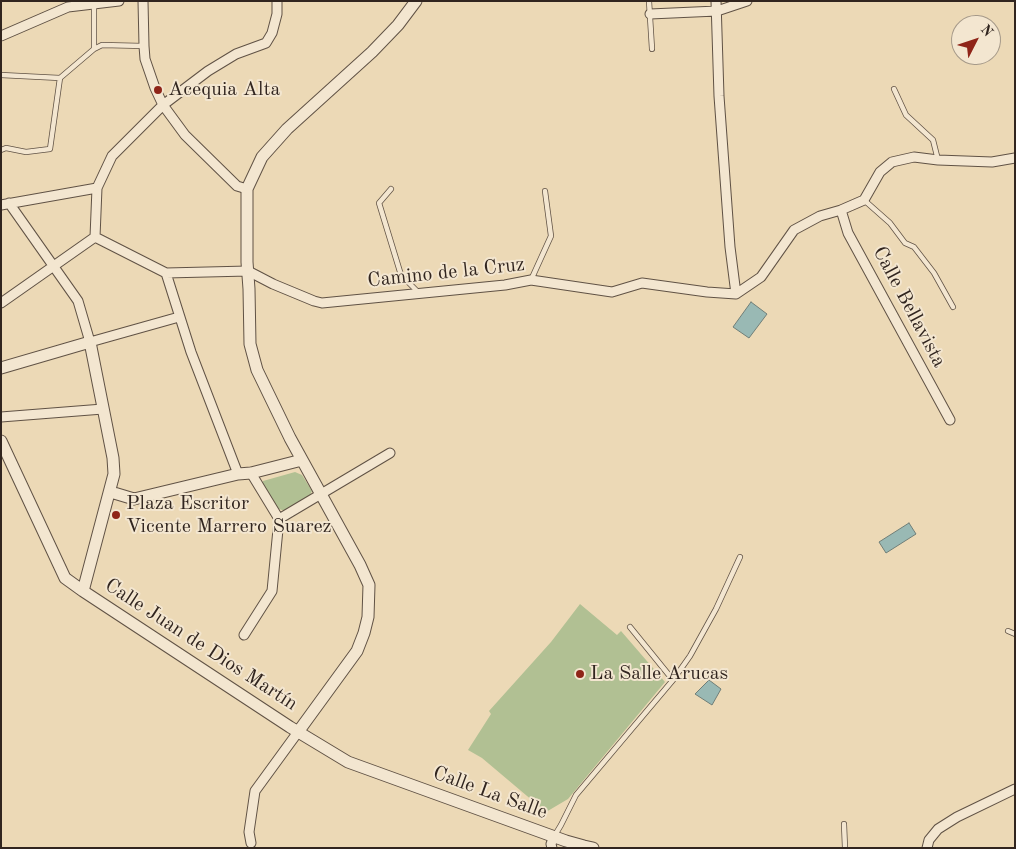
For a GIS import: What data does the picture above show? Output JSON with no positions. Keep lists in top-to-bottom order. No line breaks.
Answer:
{"streets":{"street":["Camino de la Cruz","Calle Bellavista","Calle Juan de Dios Martín","Calle La Salle"]},"crossings":[["Calle Juan de Dios Martín","Calle La Salle"]],"places":["Acequia Alta","Plaza Escritor Vicente Marrero Suarez","La Salle Arucas"],"north":"top right"}
